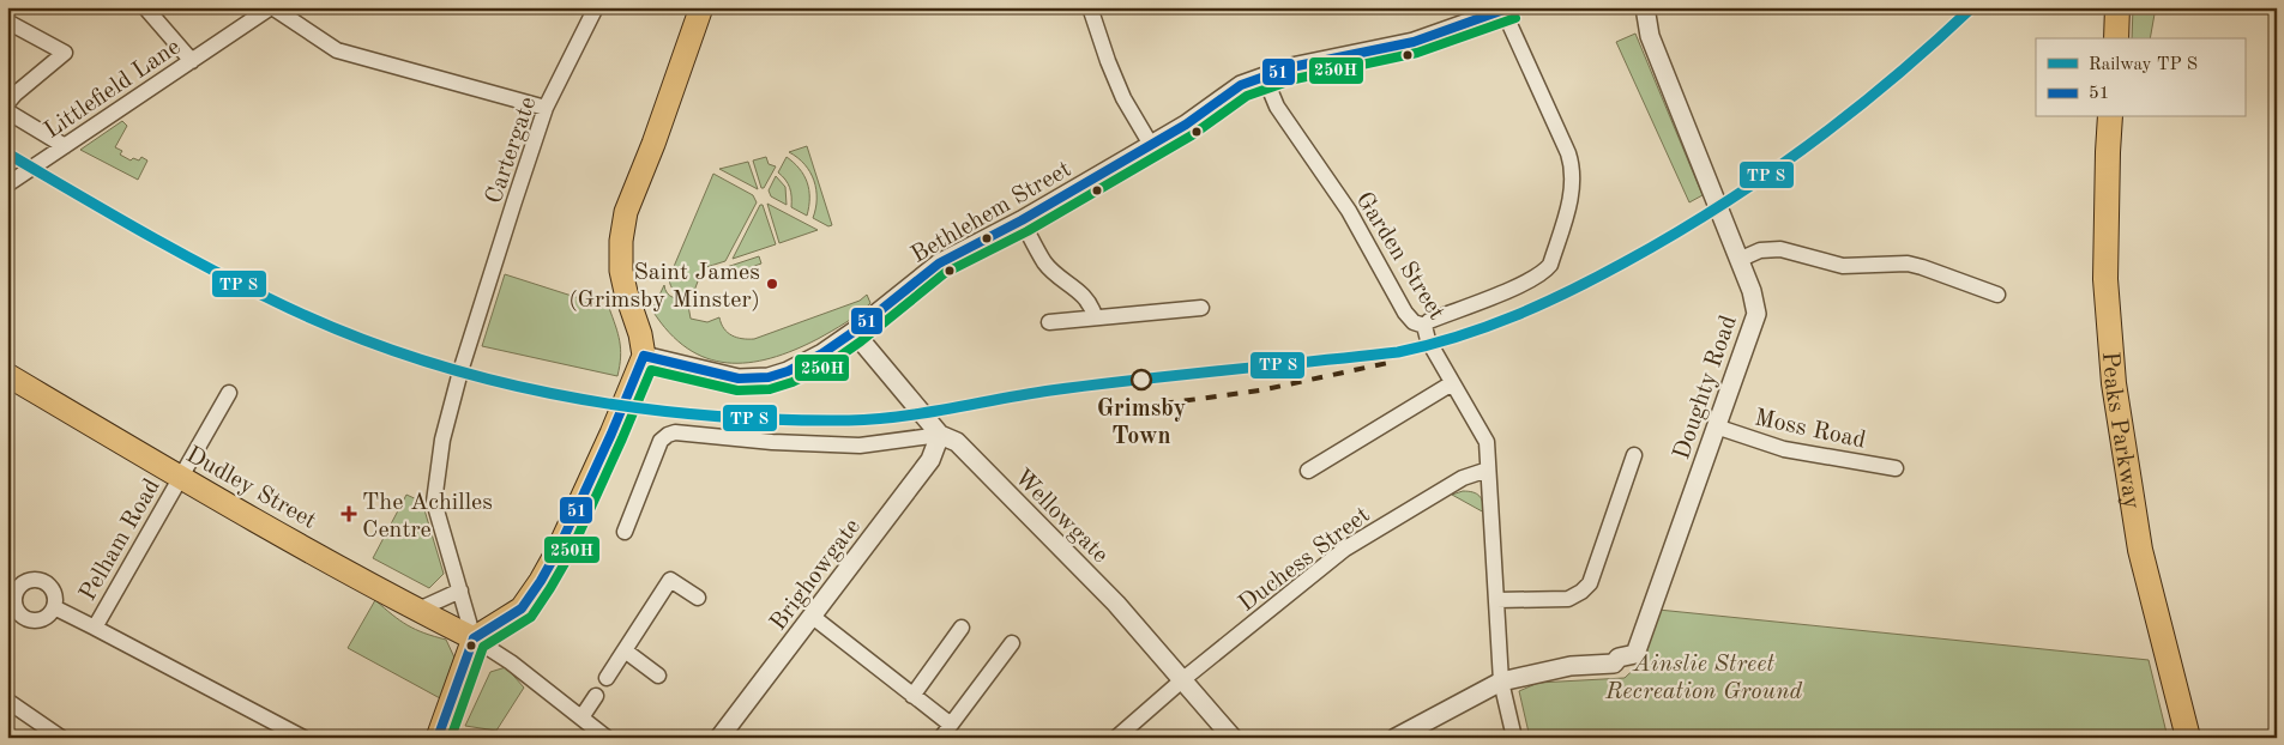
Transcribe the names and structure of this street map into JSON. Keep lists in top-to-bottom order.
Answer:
{
  "streets": {
    "highway": ["Peaks Parkway"],
    "main road": ["Dudley Street"],
    "street": [
      "Littlefield Lane",
      "Cartergate",
      "Bethlehem Street",
      "Garden Street",
      "Doughty Road",
      "Moss Road",
      "Wellowgate",
      "Pelham Road",
      "Duchess Street",
      "Brighowgate"
    ]
  },
  "crossings": [
    ["Cartergate", "Dudley Street"],
    ["Bethlehem Street", "Garden Street"],
    ["Bethlehem Street", "Wellowgate"],
    ["Garden Street", "Doughty Road"],
    ["Garden Street", "Duchess Street"],
    ["Doughty Road", "Moss Road"],
    ["Dudley Street", "Pelham Road"],
    ["Wellowgate", "Duchess Street"],
    ["Wellowgate", "Brighowgate"]
  ],
  "parks": ["Ainslie Street Recreation Ground"],
  "places": {
    "other": ["Saint James (Grimsby Minster)", "Grimsby Town"],
    "health": ["The Achilles Centre"]
  },
  "lines": ["transit line 51", "transit line 250H"],
  "legend": ["Railway TP S", "51"]
}
